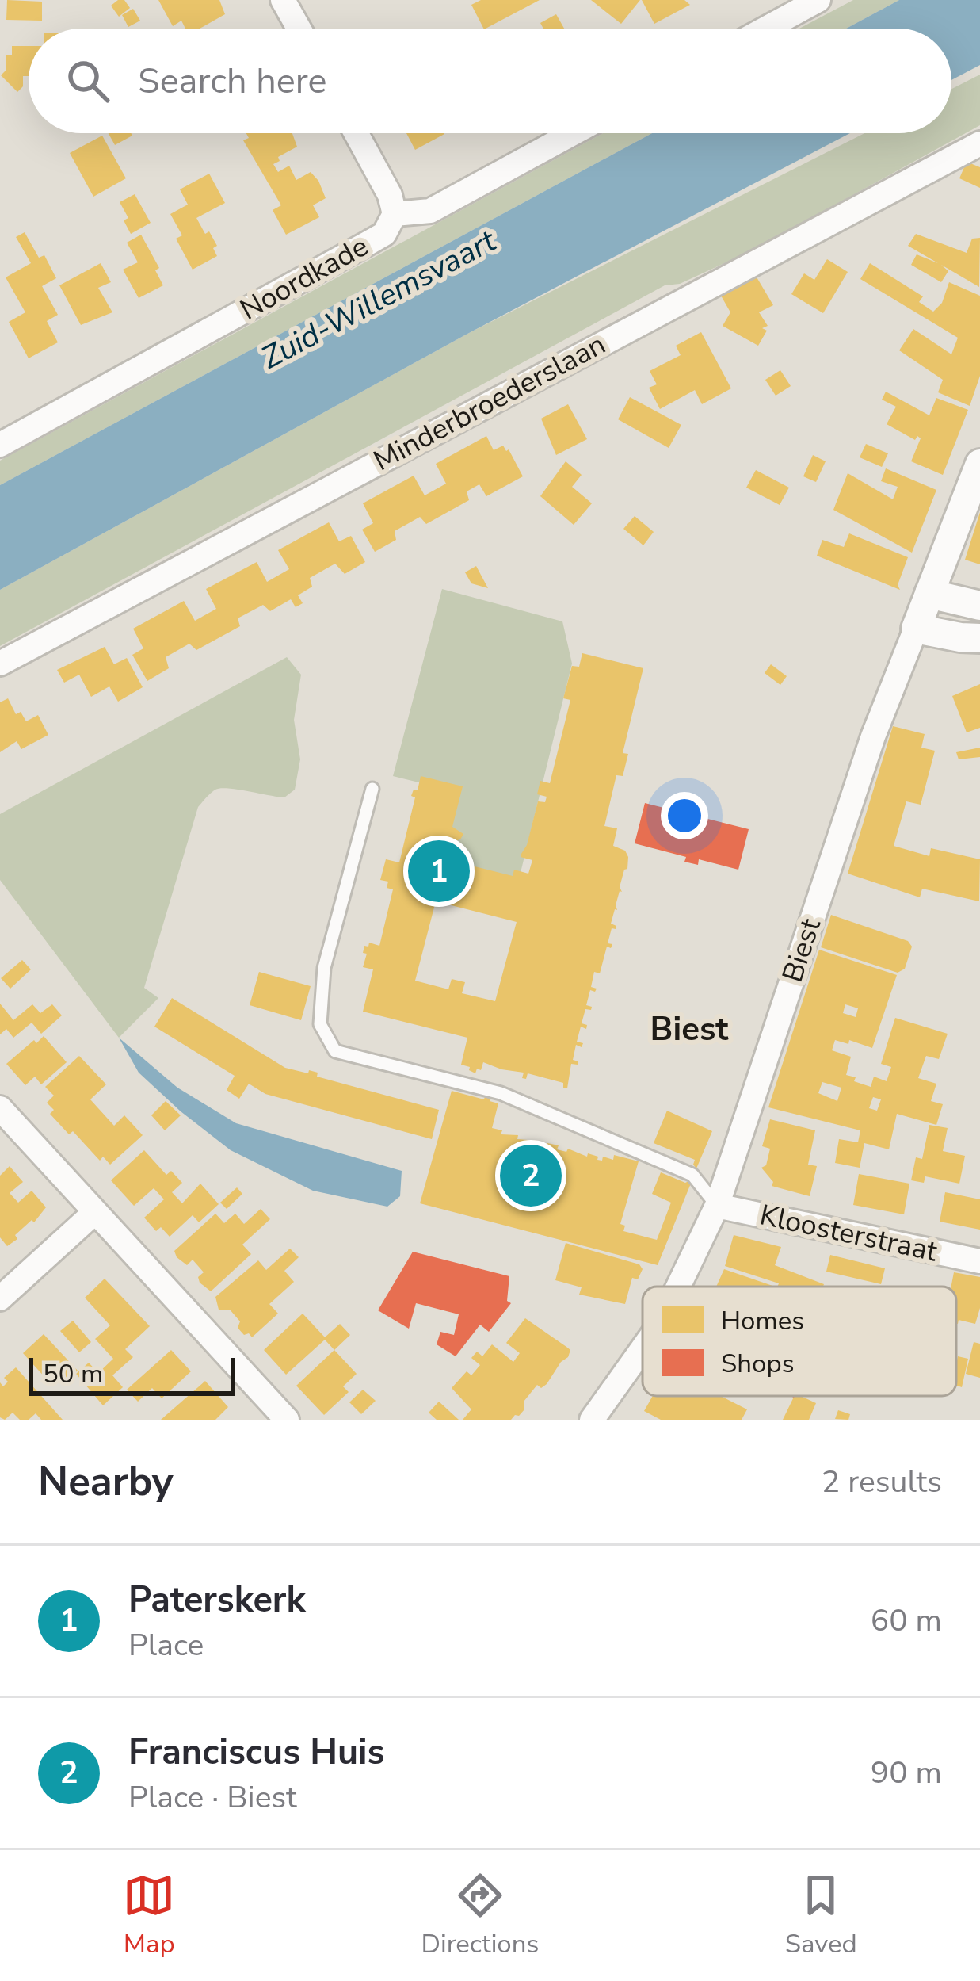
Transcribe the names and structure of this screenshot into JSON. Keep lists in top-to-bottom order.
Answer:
{
  "streets": {
    "street": [
      "Noordkade",
      "Minderbroederslaan",
      "Biest",
      "Kloosterstraat"
    ]
  },
  "crossings": [
    ["Biest", "Kloosterstraat"]
  ],
  "districts": ["Biest"],
  "water": ["Zuid-Willemsvaart"],
  "legend": ["Homes", "Shops"],
  "scale_bar": "50 m",
  "page": {
    "search": "Search here",
    "pins": ["1", "2"],
    "scale": "50 m",
    "heading": ["Nearby", "2 results"],
    "list": [
      {
        "mark": "1",
        "name": "Paterskerk",
        "note": "Place",
        "value": "60 m"
      },
      {
        "mark": "2",
        "name": "Franciscus Huis",
        "note": "Place · Biest",
        "value": "90 m"
      }
    ],
    "nav": ["Map", "Directions", "Saved"]
  }
}
